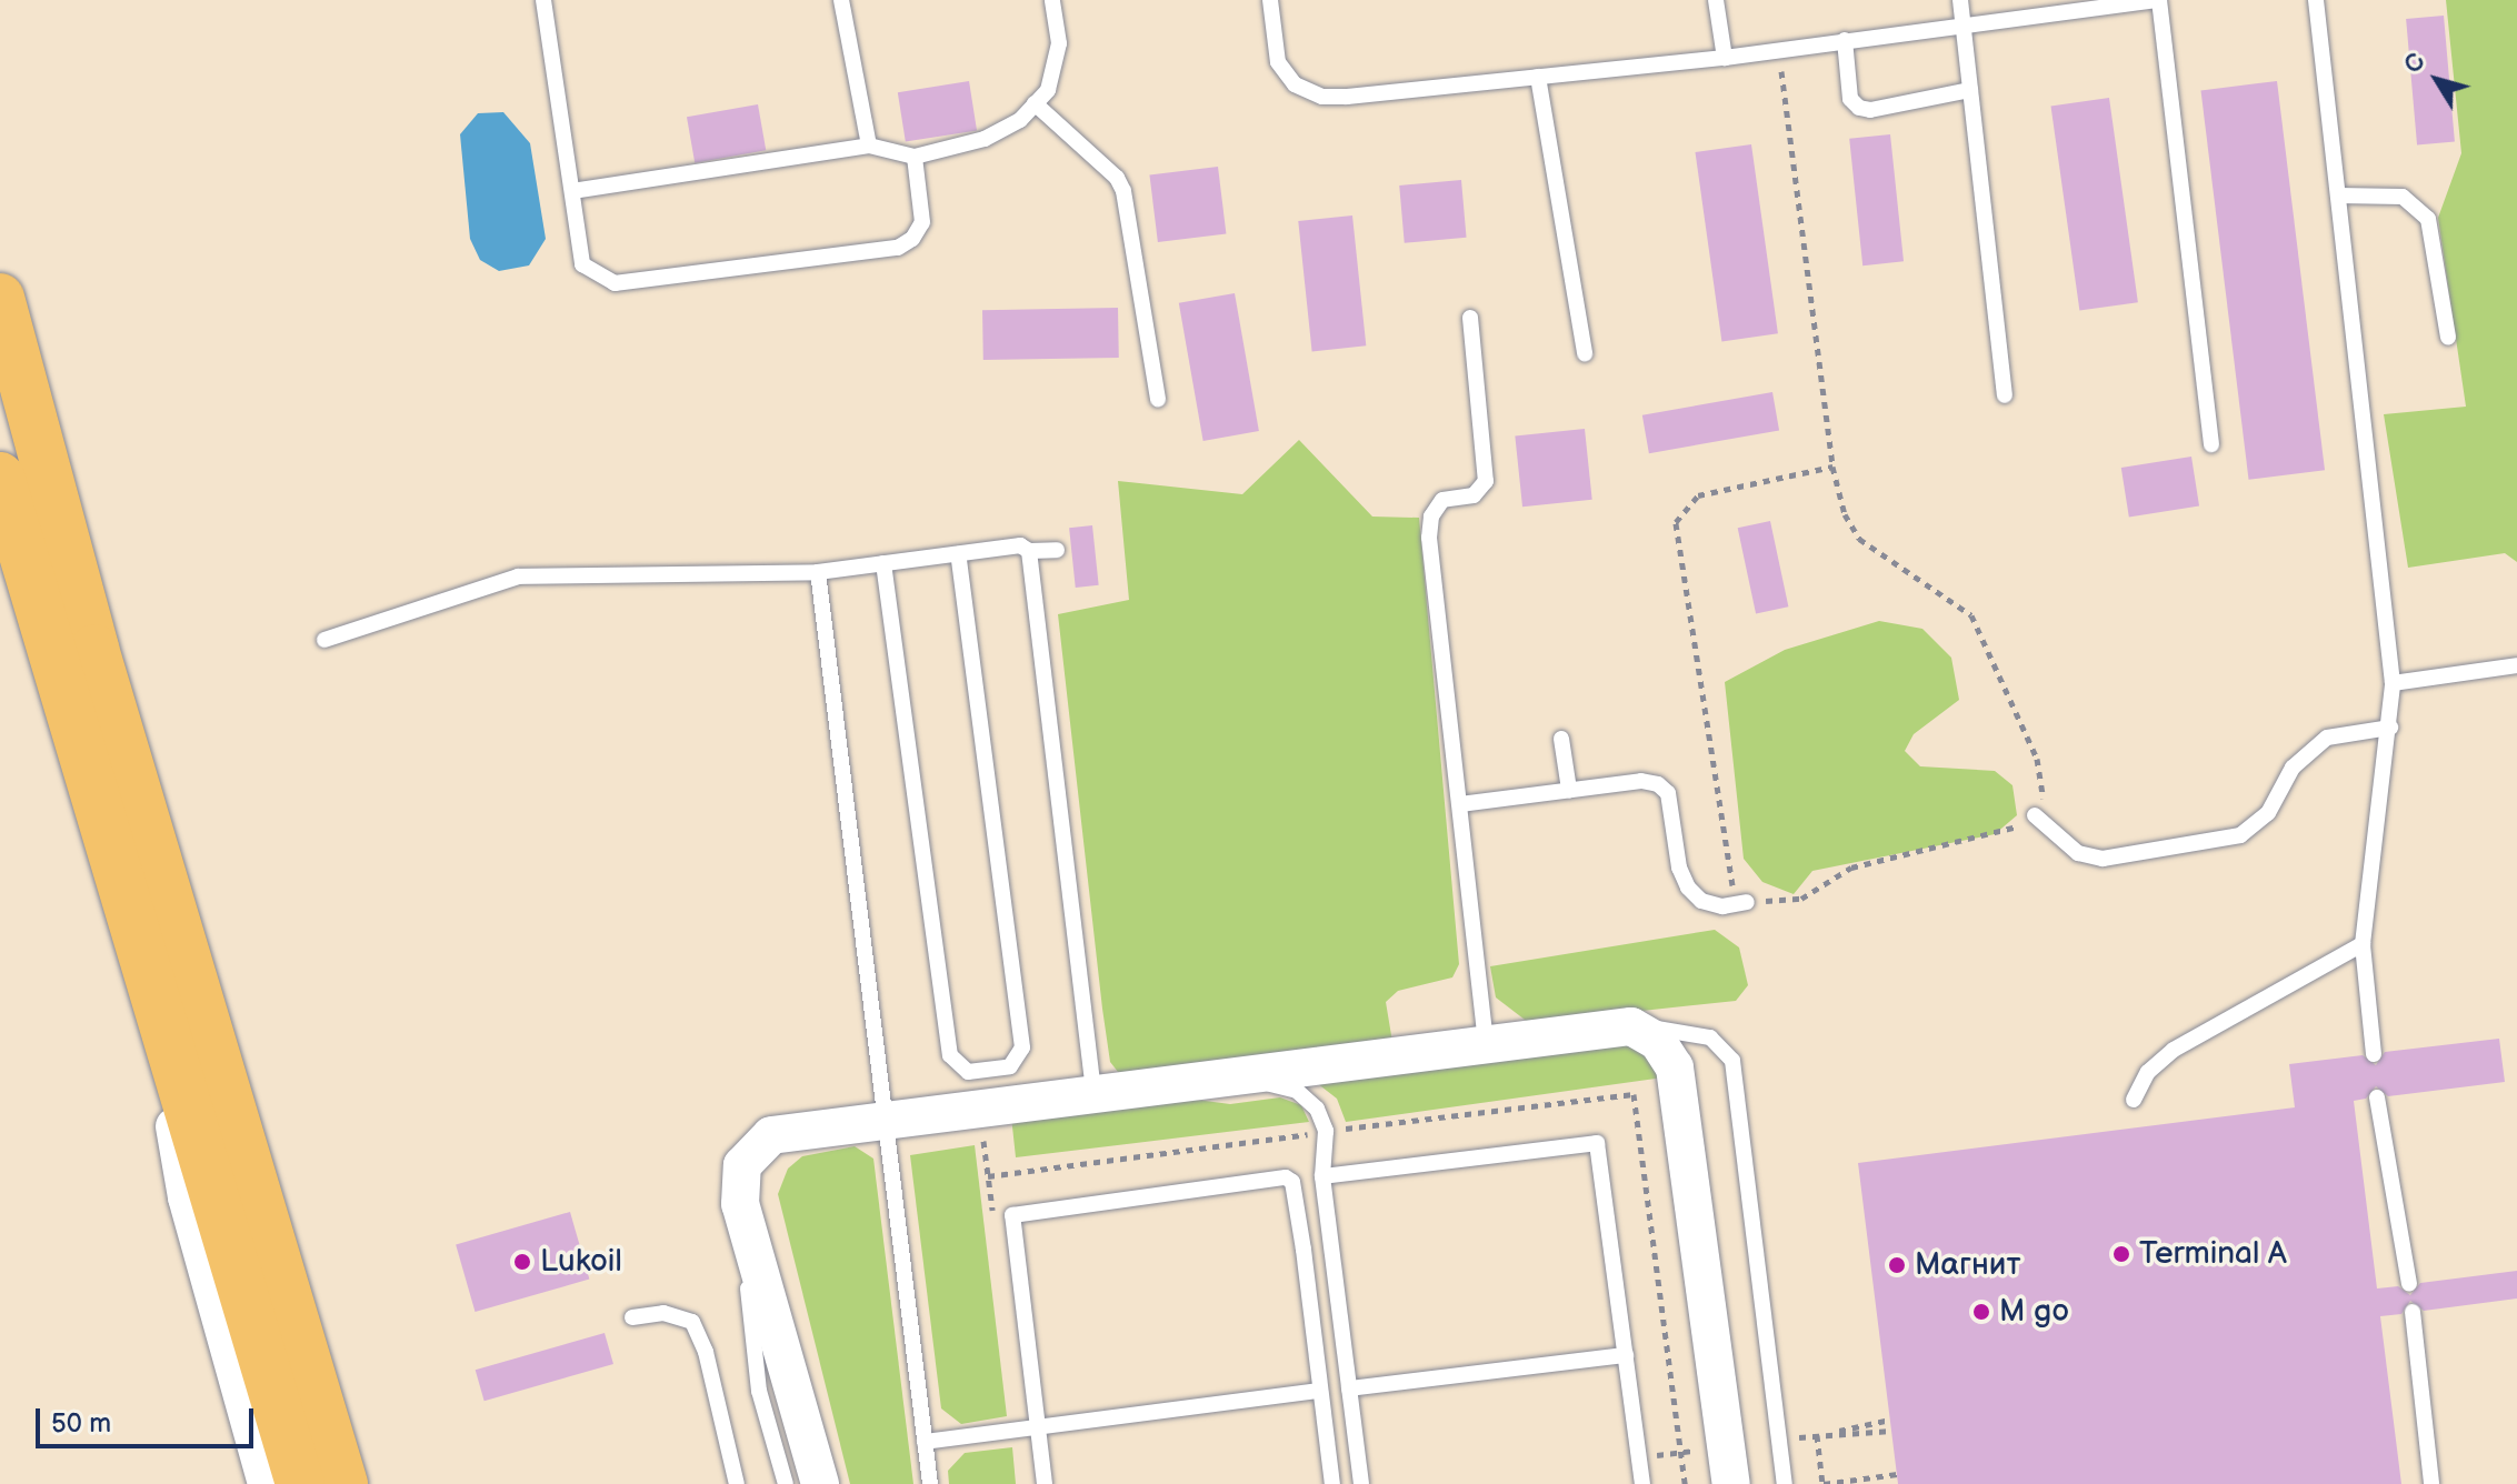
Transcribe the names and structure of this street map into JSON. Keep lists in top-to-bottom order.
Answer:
{
  "places": [
    "Terminal A",
    "Lukoil",
    "Магнит",
    "М go"
  ],
  "scale_bar": "50 m",
  "north": "top left"
}
